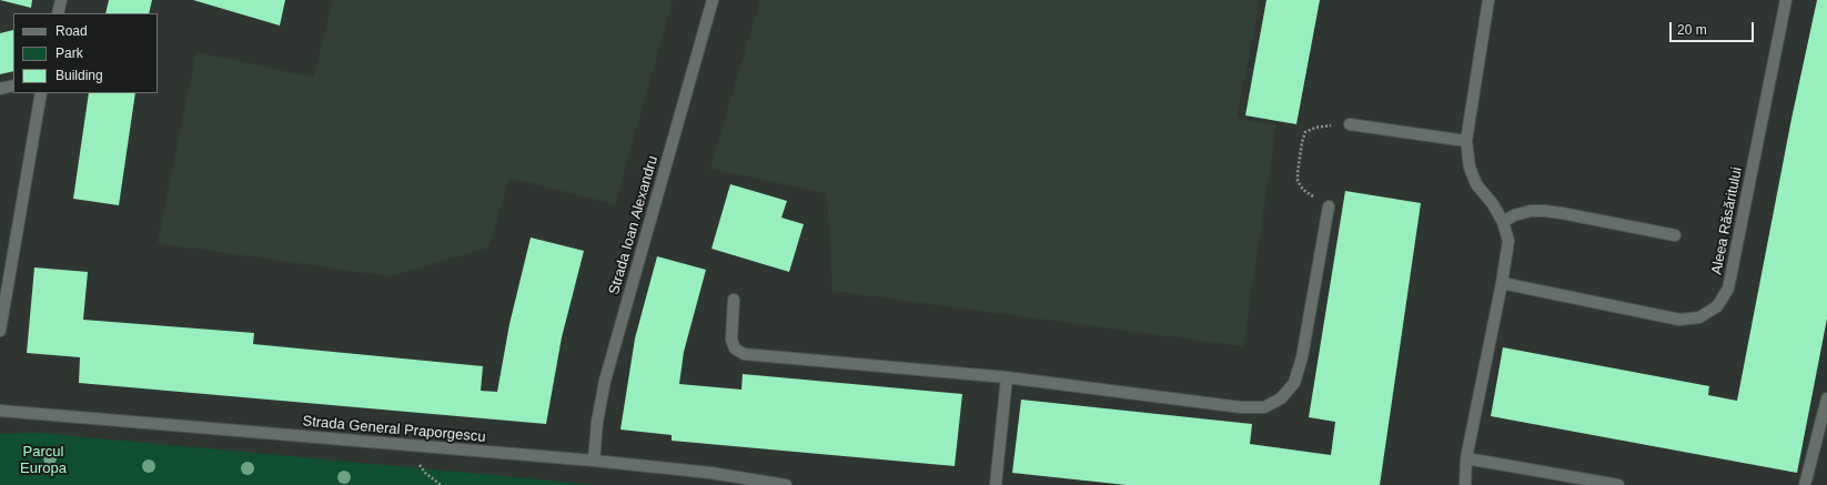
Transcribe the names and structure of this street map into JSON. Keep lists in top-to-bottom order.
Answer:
{
  "streets": {
    "street": ["Aleea Răsăritului", "Strada Ioan Alexandru", "Strada General Praporgescu"]
  },
  "crossings": [
    ["Strada Ioan Alexandru", "Strada General Praporgescu"]
  ],
  "parks": ["Parcul Europa"],
  "legend": ["Road", "Park", "Building"],
  "scale_bar": "20 m"
}
